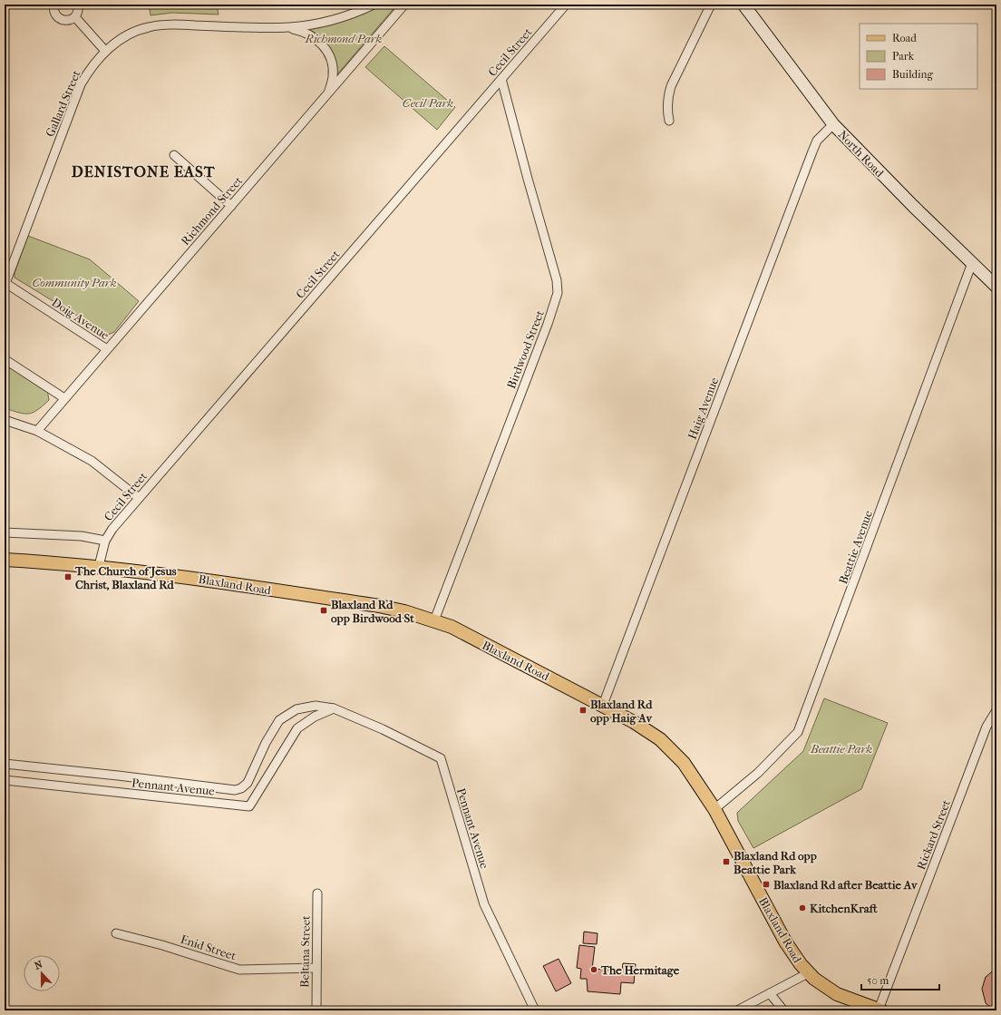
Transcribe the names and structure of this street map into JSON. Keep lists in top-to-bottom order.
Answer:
{
  "streets": {
    "main road": ["Blaxland Road"],
    "street": [
      "Cecil Street",
      "Gallard Street",
      "North Road",
      "Richmond Street",
      "Doig Avenue",
      "Birdwood Street",
      "Haig Avenue",
      "Beattie Avenue",
      "Pennant Avenue",
      "Rickard Street",
      "Enid Street",
      "Beltana Street"
    ]
  },
  "crossings": [
    ["Cecil Street", "Birdwood Street"],
    ["Cecil Street", "Blaxland Road"],
    ["Gallard Street", "Richmond Street"],
    ["Gallard Street", "Doig Avenue"],
    ["North Road", "Haig Avenue"],
    ["North Road", "Beattie Avenue"],
    ["Richmond Street", "Doig Avenue"],
    ["Birdwood Street", "Blaxland Road"],
    ["Haig Avenue", "Blaxland Road"],
    ["Beattie Avenue", "Blaxland Road"],
    ["Blaxland Road", "Rickard Street"],
    ["Enid Street", "Beltana Street"]
  ],
  "districts": ["DENISTONE EAST"],
  "parks": [
    "Richmond Park",
    "Cecil Park",
    "Community Park",
    "Beattie Park"
  ],
  "places": {
    "transit": [
      "The Church of Jesus Christ, Blaxland Rd",
      "Blaxland Rd opp Birdwood St",
      "Blaxland Rd opp Haig Av",
      "Blaxland Rd opp Beattie Park",
      "Blaxland Rd after Beattie Av"
    ],
    "other": ["KitchenKraft", "The Hermitage"]
  },
  "legend": ["Road", "Park", "Building"],
  "scale_bar": "50 m",
  "north": "top"
}
